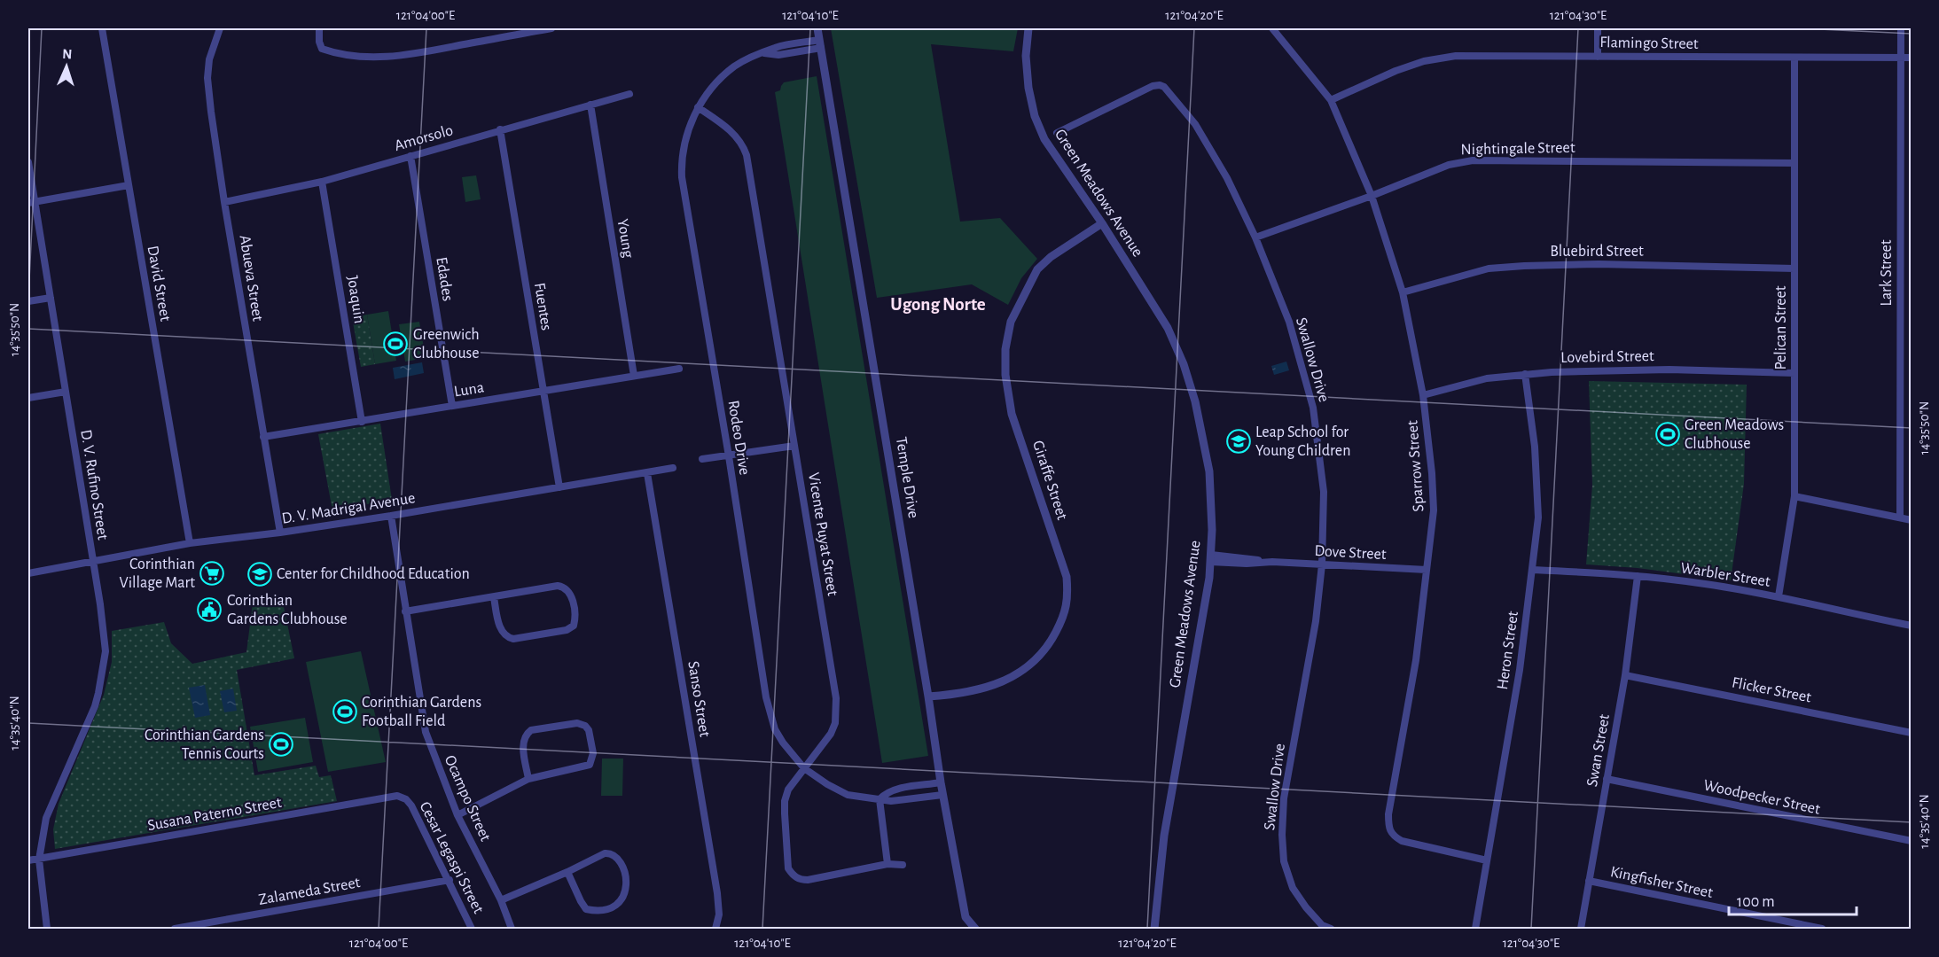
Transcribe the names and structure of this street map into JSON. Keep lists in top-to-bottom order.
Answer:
{
  "streets": {
    "street": [
      "Flamingo Street",
      "Amorsolo",
      "Nightingale Street",
      "Green Meadows Avenue",
      "Young",
      "Bluebird Street",
      "Lark Street",
      "Abueva Street",
      "Edades",
      "David Street",
      "Joaquin",
      "Fuentes",
      "Pelican Street",
      "Lovebird Street",
      "Swallow Drive",
      "Luna",
      "Rodeo Drive",
      "Sparrow Street",
      "Temple Drive",
      "Giraffe Street",
      "D. V. Rufino Street",
      "D. V. Madrigal Avenue",
      "Vicente Puyat Street",
      "Dove Street",
      "Warbler Street",
      "Heron Street",
      "Flicker Street",
      "Sanso Street",
      "Swan Street",
      "Woodpecker Street",
      "Ocampo Street",
      "Susana Paterno Street",
      "Cesar Legaspi Street",
      "Kingfisher Street",
      "Zalameda Street"
    ]
  },
  "crossings": [
    ["Flamingo Street", "Lark Street"],
    ["Flamingo Street", "Pelican Street"],
    ["Flamingo Street", "Sparrow Street"],
    ["Amorsolo", "Young"],
    ["Amorsolo", "Abueva Street"],
    ["Amorsolo", "Edades"],
    ["Amorsolo", "Joaquin"],
    ["Amorsolo", "Fuentes"],
    ["Nightingale Street", "Pelican Street"],
    ["Nightingale Street", "Swallow Drive"],
    ["Nightingale Street", "Sparrow Street"],
    ["Green Meadows Avenue", "Giraffe Street"],
    ["Green Meadows Avenue", "Dove Street"],
    ["Young", "Luna"],
    ["Bluebird Street", "Pelican Street"],
    ["Bluebird Street", "Sparrow Street"],
    ["Abueva Street", "Luna"],
    ["Abueva Street", "D. V. Madrigal Avenue"],
    ["Edades", "Luna"],
    ["David Street", "D. V. Madrigal Avenue"],
    ["Joaquin", "Luna"],
    ["Fuentes", "Luna"],
    ["Fuentes", "D. V. Madrigal Avenue"],
    ["Pelican Street", "Lovebird Street"],
    ["Pelican Street", "Warbler Street"],
    ["Lovebird Street", "Sparrow Street"],
    ["Lovebird Street", "Heron Street"],
    ["Swallow Drive", "Dove Street"],
    ["Rodeo Drive", "Temple Drive"],
    ["Rodeo Drive", "Vicente Puyat Street"],
    ["Sparrow Street", "Dove Street"],
    ["Sparrow Street", "Heron Street"],
    ["Temple Drive", "Giraffe Street"],
    ["D. V. Rufino Street", "D. V. Madrigal Avenue"],
    ["D. V. Rufino Street", "Susana Paterno Street"],
    ["D. V. Madrigal Avenue", "Sanso Street"],
    ["D. V. Madrigal Avenue", "Ocampo Street"],
    ["Warbler Street", "Heron Street"],
    ["Warbler Street", "Swan Street"],
    ["Flicker Street", "Swan Street"],
    ["Swan Street", "Woodpecker Street"],
    ["Swan Street", "Kingfisher Street"],
    ["Susana Paterno Street", "Cesar Legaspi Street"],
    ["Cesar Legaspi Street", "Zalameda Street"]
  ],
  "districts": ["Ugong Norte"],
  "places": {
    "sports": [
      "Greenwich Clubhouse",
      "Green Meadows Clubhouse",
      "Corinthian Gardens Football Field",
      "Corinthian Gardens Tennis Courts"
    ],
    "school or university": ["Leap School for Young Children", "Center for Childhood Education"],
    "supermarket": ["Corinthian Village Mart"],
    "public building": ["Corinthian Gardens Clubhouse"]
  },
  "scale_bar": "100 m",
  "north": "top",
  "coordinates": [
    "121°04'00\"E",
    "121°04'10\"E",
    "121°04'20\"E",
    "121°04'30\"E",
    "14°35'50\"N",
    "14°35'40\"N"
  ]
}
